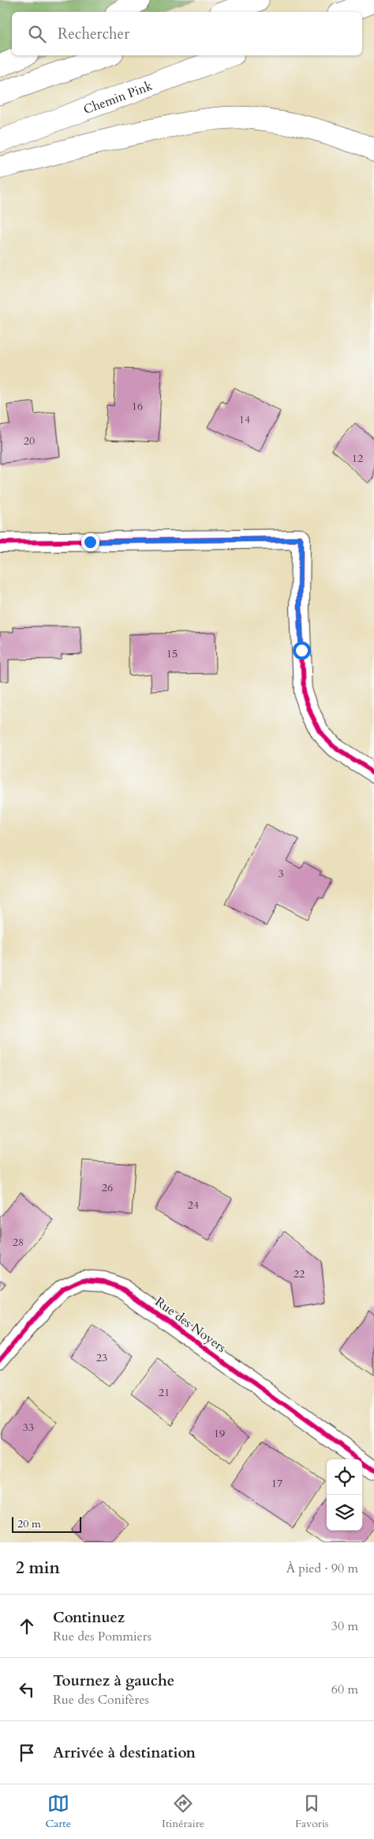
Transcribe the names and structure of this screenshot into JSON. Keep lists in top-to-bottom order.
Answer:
{
  "streets": {
    "main road": ["Chemin Pink"],
    "street": ["Rue des Noyers"]
  },
  "house_numbers": [
    "16",
    "14",
    "20",
    "12",
    "15",
    "3",
    "26",
    "24",
    "28",
    "22",
    "23",
    "21",
    "33",
    "19",
    "17"
  ],
  "scale_bar": "20 m",
  "page": {
    "search": "Rechercher",
    "scale": "20 m",
    "heading": ["2 min", "À pied · 90 m"],
    "list": [
      ["Continuez", "Rue des Pommiers", "30 m"],
      ["Tournez à gauche", "Rue des Conifères", "60 m"],
      "Arrivée à destination"
    ],
    "nav": ["Carte", "Itinéraire", "Favoris"]
  }
}
